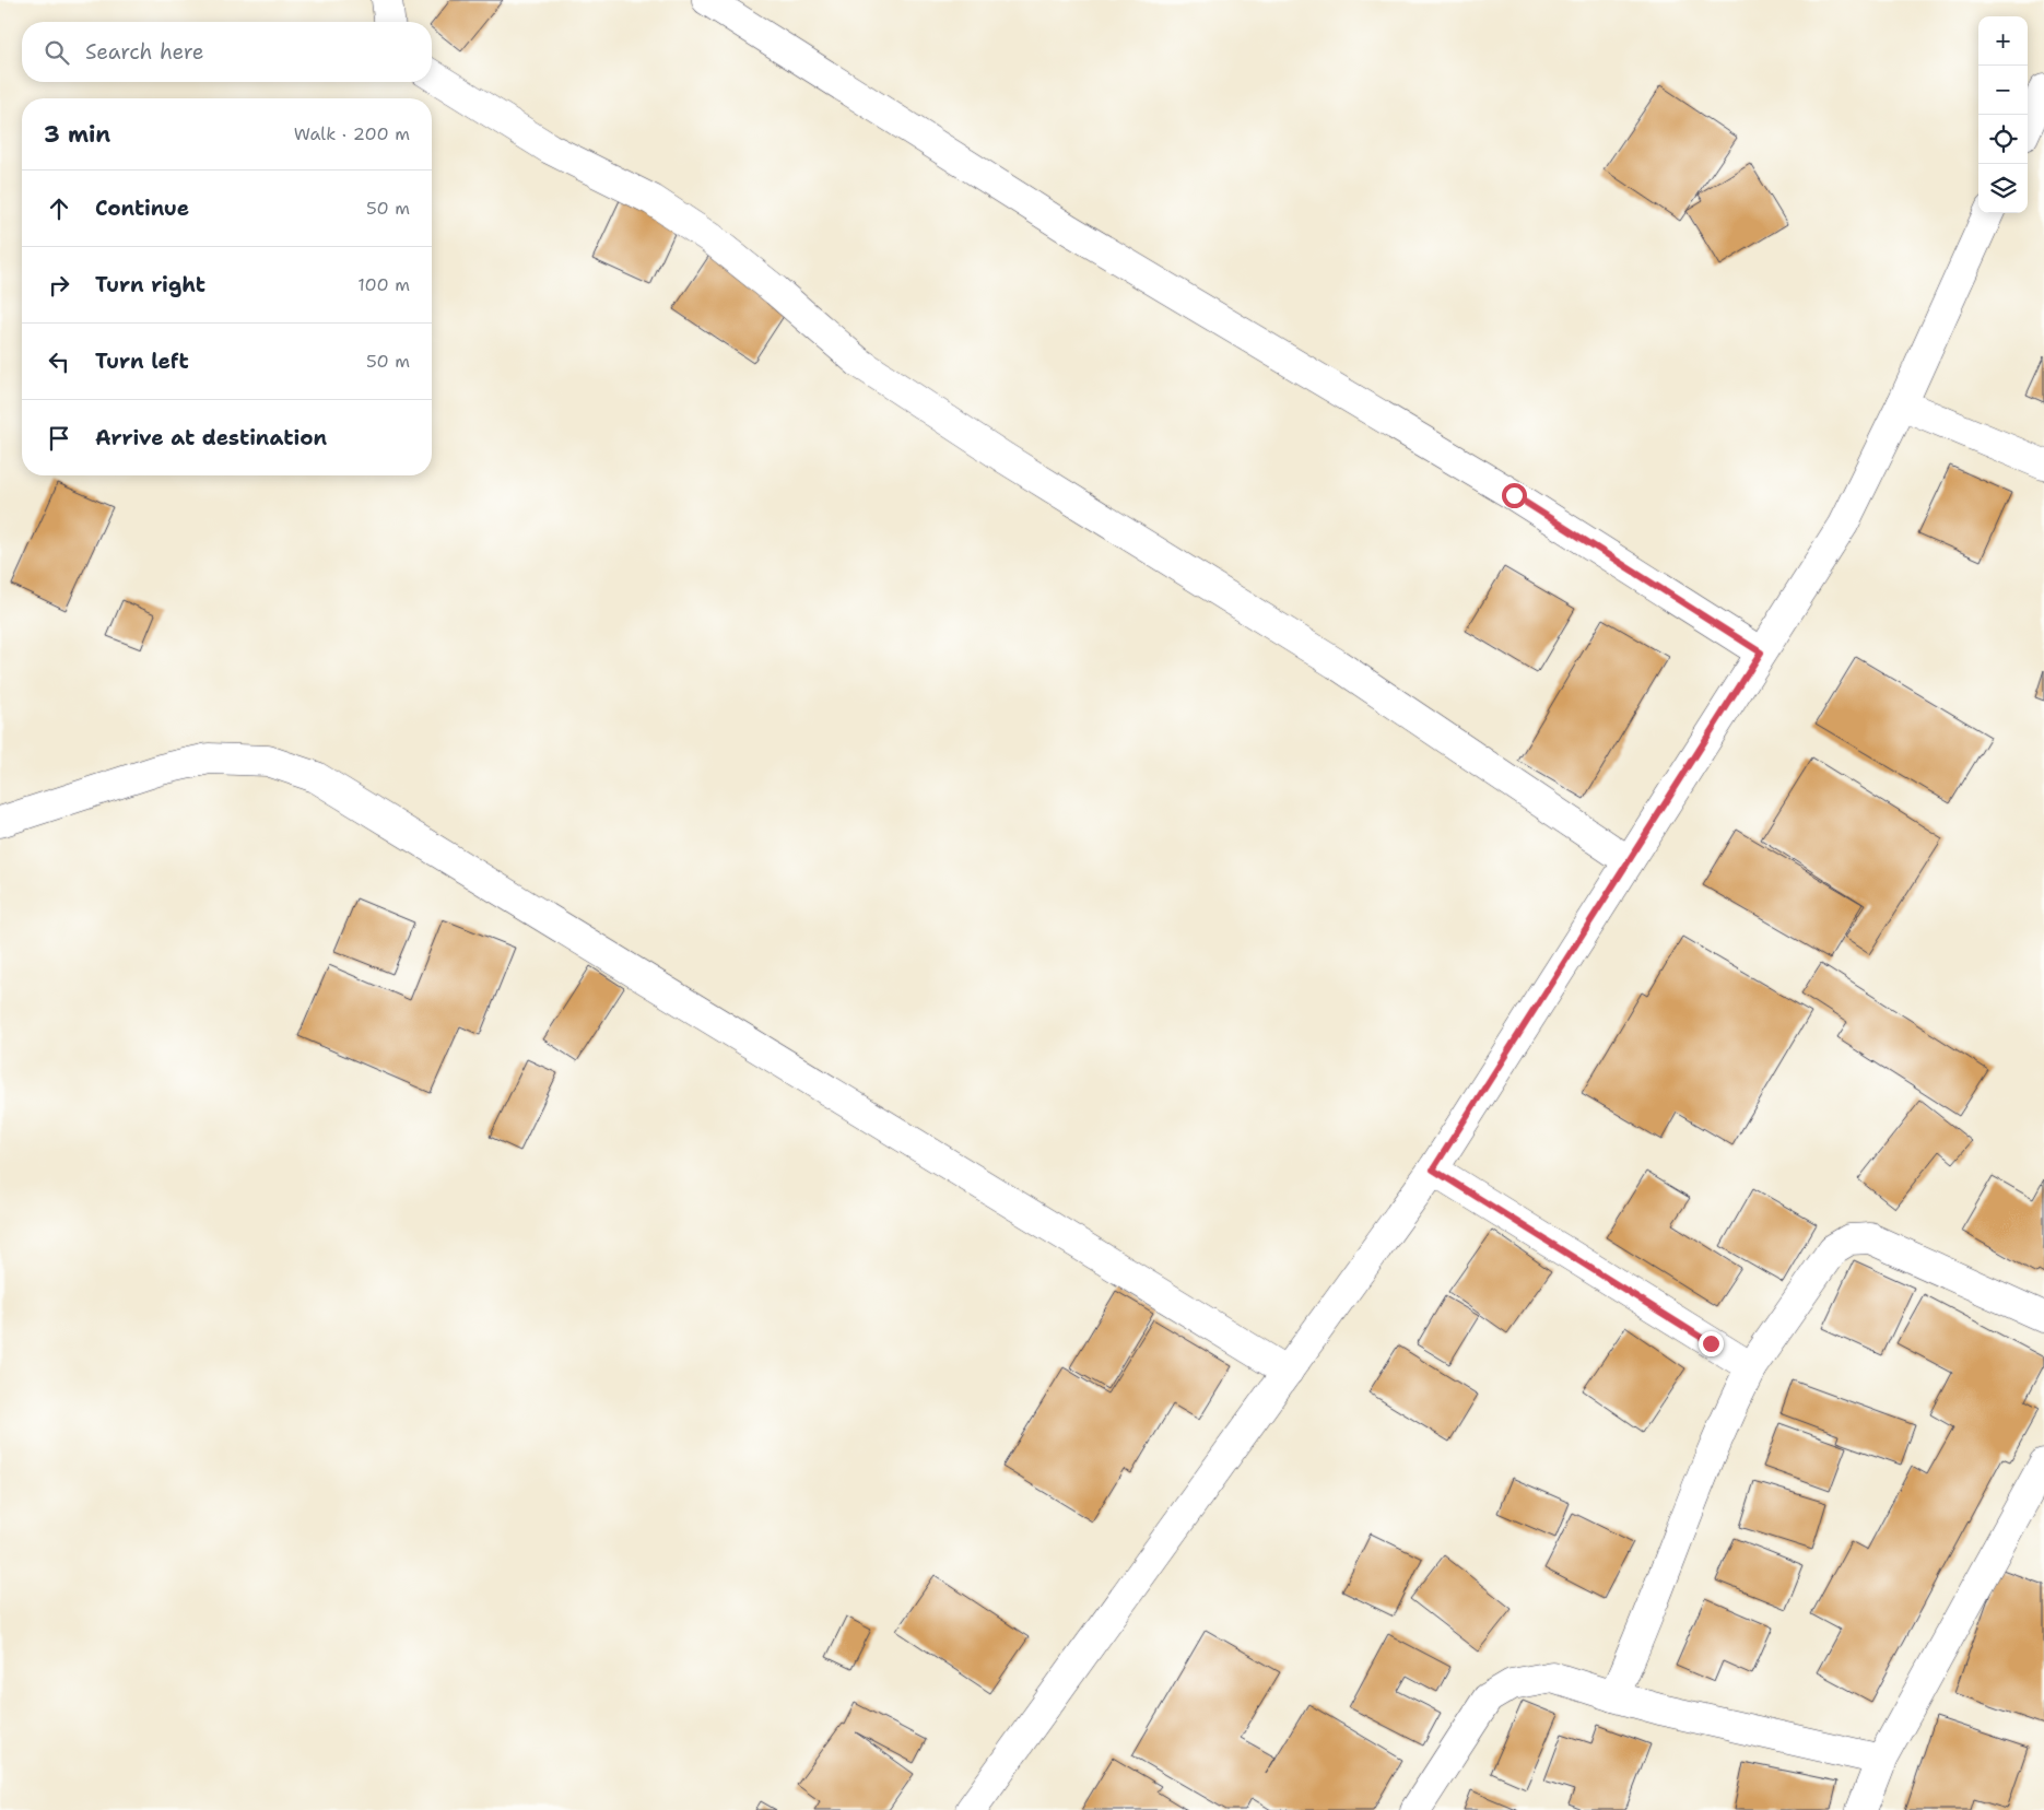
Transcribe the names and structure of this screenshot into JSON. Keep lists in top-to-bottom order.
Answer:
{
  "page": {
    "map_buttons": ["+", "−"],
    "search": "Search here",
    "heading": ["3 min", "Walk · 200 m"],
    "list": [
      ["Continue", "50 m"],
      ["Turn right", "100 m"],
      ["Turn left", "50 m"],
      "Arrive at destination"
    ]
  }
}
